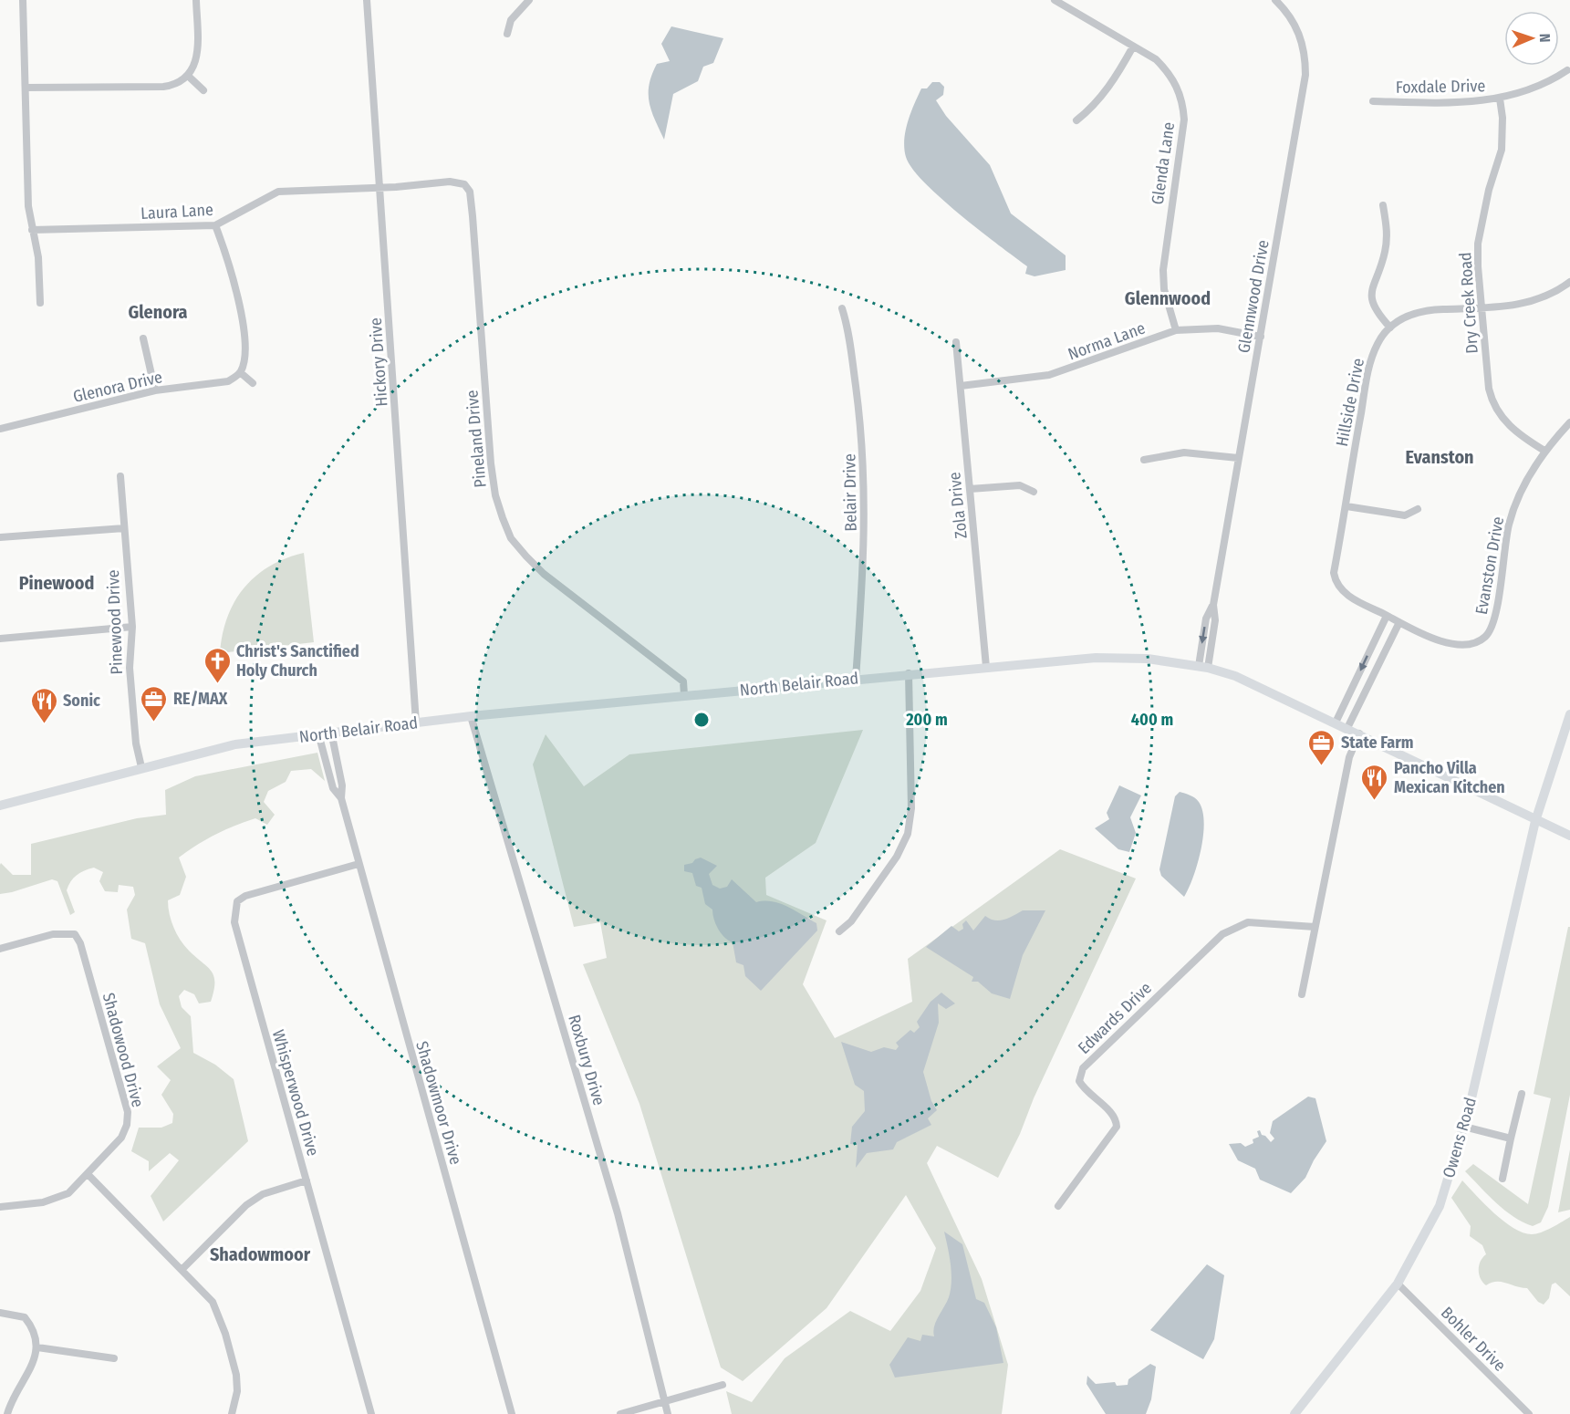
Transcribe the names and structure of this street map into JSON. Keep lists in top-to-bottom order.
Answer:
{
  "streets": {
    "main road": ["North Belair Road", "Owens Road"],
    "street": [
      "Foxdale Drive",
      "Glenda Lane",
      "Laura Lane",
      "Glennwood Drive",
      "Dry Creek Road",
      "Norma Lane",
      "Hickory Drive",
      "Glenora Drive",
      "Hillside Drive",
      "Pineland Drive",
      "Belair Drive",
      "Zola Drive",
      "Evanston Drive",
      "Pinewood Drive",
      "Edwards Drive",
      "Shadowood Drive",
      "Roxbury Drive",
      "Whisperwood Drive",
      "Shadowmoor Drive",
      "Bohler Drive"
    ]
  },
  "crossings": [
    ["Foxdale Drive", "Dry Creek Road"],
    ["Glenda Lane", "Norma Lane"],
    ["Laura Lane", "Hickory Drive"],
    ["Laura Lane", "Pineland Drive"],
    ["Glennwood Drive", "Norma Lane"],
    ["Glennwood Drive", "North Belair Road"],
    ["Dry Creek Road", "Hillside Drive"],
    ["Dry Creek Road", "Evanston Drive"],
    ["Norma Lane", "Zola Drive"],
    ["Hickory Drive", "Pineland Drive"],
    ["Hickory Drive", "North Belair Road"],
    ["Hillside Drive", "Evanston Drive"],
    ["Pineland Drive", "North Belair Road"],
    ["Belair Drive", "North Belair Road"],
    ["Zola Drive", "North Belair Road"],
    ["Pinewood Drive", "North Belair Road"],
    ["North Belair Road", "Roxbury Drive"],
    ["North Belair Road", "Shadowmoor Drive"],
    ["North Belair Road", "Owens Road"],
    ["Whisperwood Drive", "Shadowmoor Drive"],
    ["Owens Road", "Bohler Drive"]
  ],
  "districts": [
    "Glennwood",
    "Glenora",
    "Evanston",
    "Pinewood",
    "Shadowmoor"
  ],
  "places": {
    "church": ["Christ's Sanctified Holy Church"],
    "office": ["RE/MAX", "State Farm"],
    "restaurant": ["Sonic", "Pancho Villa Mexican Kitchen"]
  },
  "north": "right",
  "rings": ["200 m", "400 m"]
}
